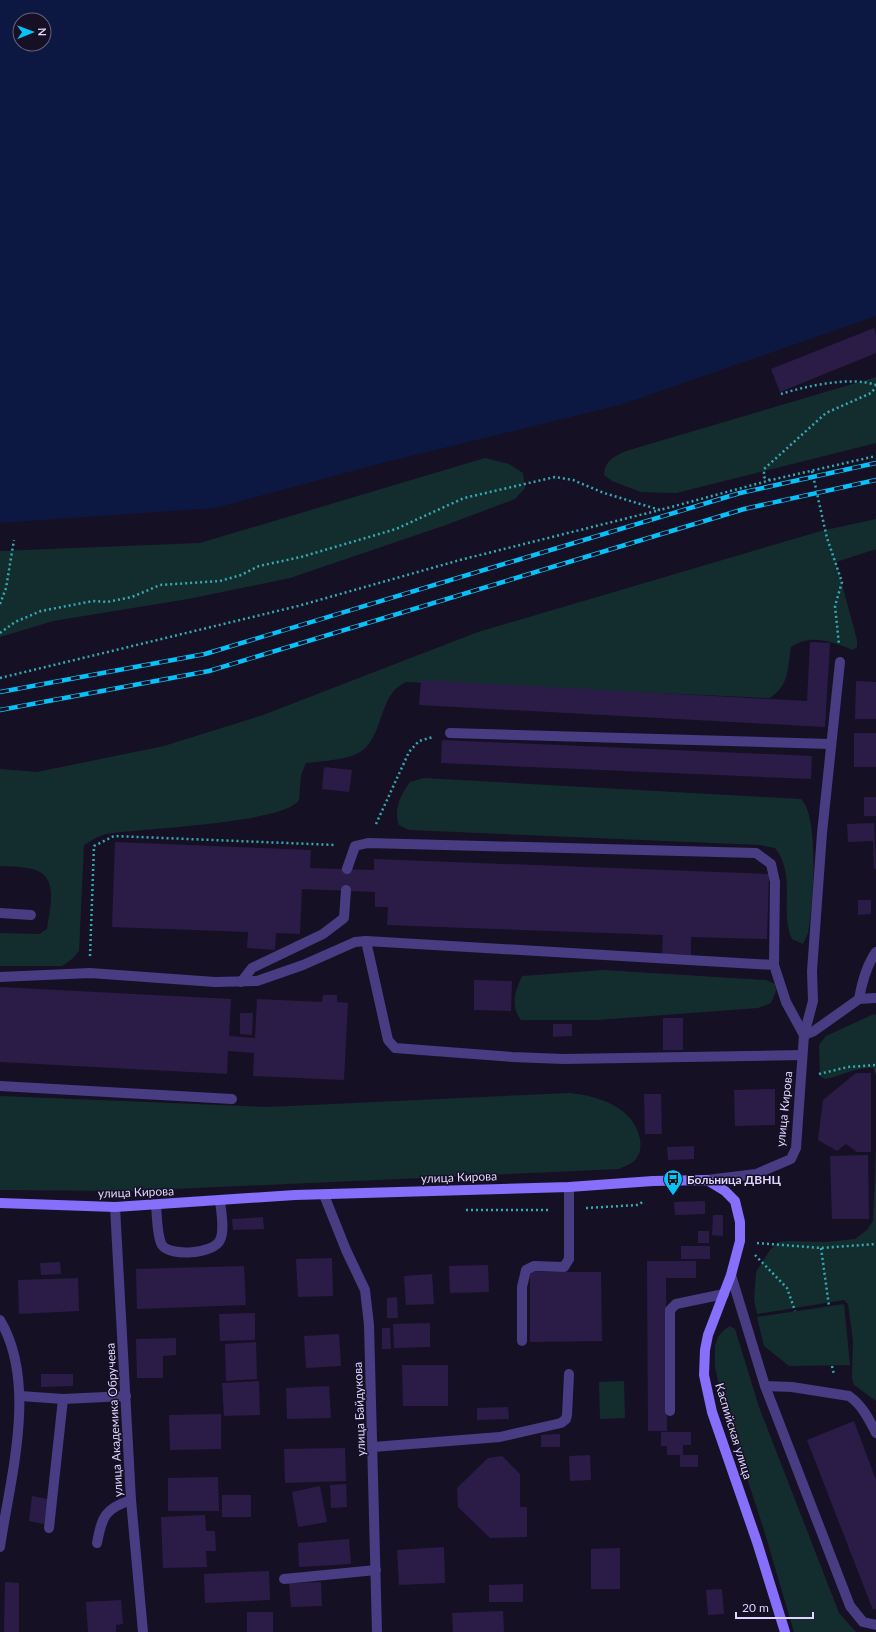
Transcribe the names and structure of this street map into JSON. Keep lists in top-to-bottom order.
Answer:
{
  "streets": {
    "street": ["улица Кирова", "Каспийская улица"],
    "lane": ["улица Байдукова", "улица Академика Обручева"]
  },
  "crossings": [
    ["улица Кирова", "улица Байдукова"],
    ["улица Кирова", "улица Академика Обручева"],
    ["улица Кирова", "Каспийская улица"]
  ],
  "places": {
    "bus stop": ["Больница ДВНЦ"]
  },
  "scale_bar": "20 m",
  "north": "right"
}
